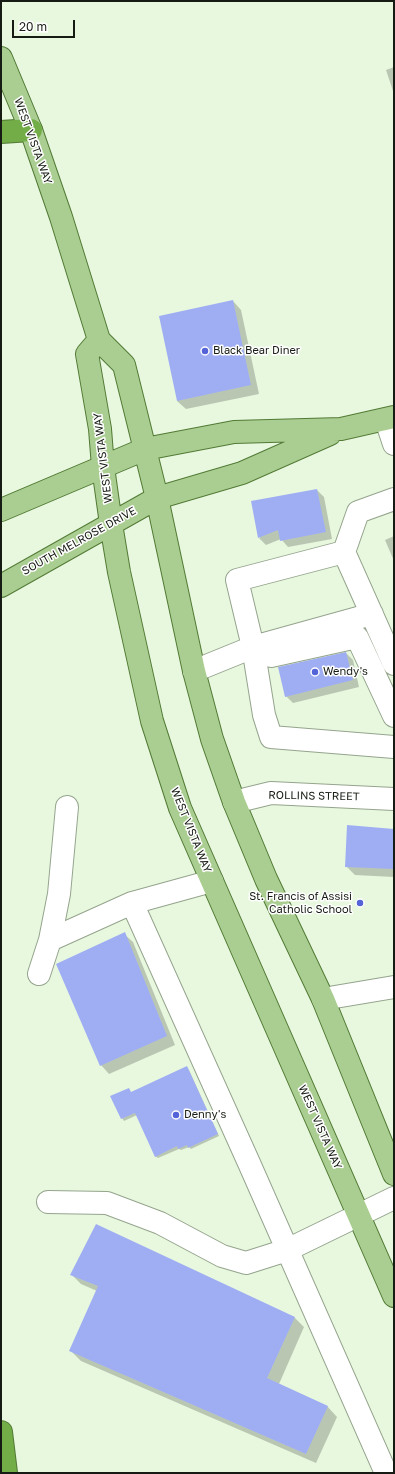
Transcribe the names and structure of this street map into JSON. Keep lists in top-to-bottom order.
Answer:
{
  "streets": {
    "main road": ["WEST VISTA WAY", "SOUTH MELROSE DRIVE"],
    "street": ["ROLLINS STREET"]
  },
  "crossings": [
    ["WEST VISTA WAY", "SOUTH MELROSE DRIVE"],
    ["WEST VISTA WAY", "ROLLINS STREET"]
  ],
  "places": [
    "Black Bear Diner",
    "Wendy's",
    "St. Francis of Assisi Catholic School",
    "Denny's"
  ],
  "scale_bar": "20 m"
}
